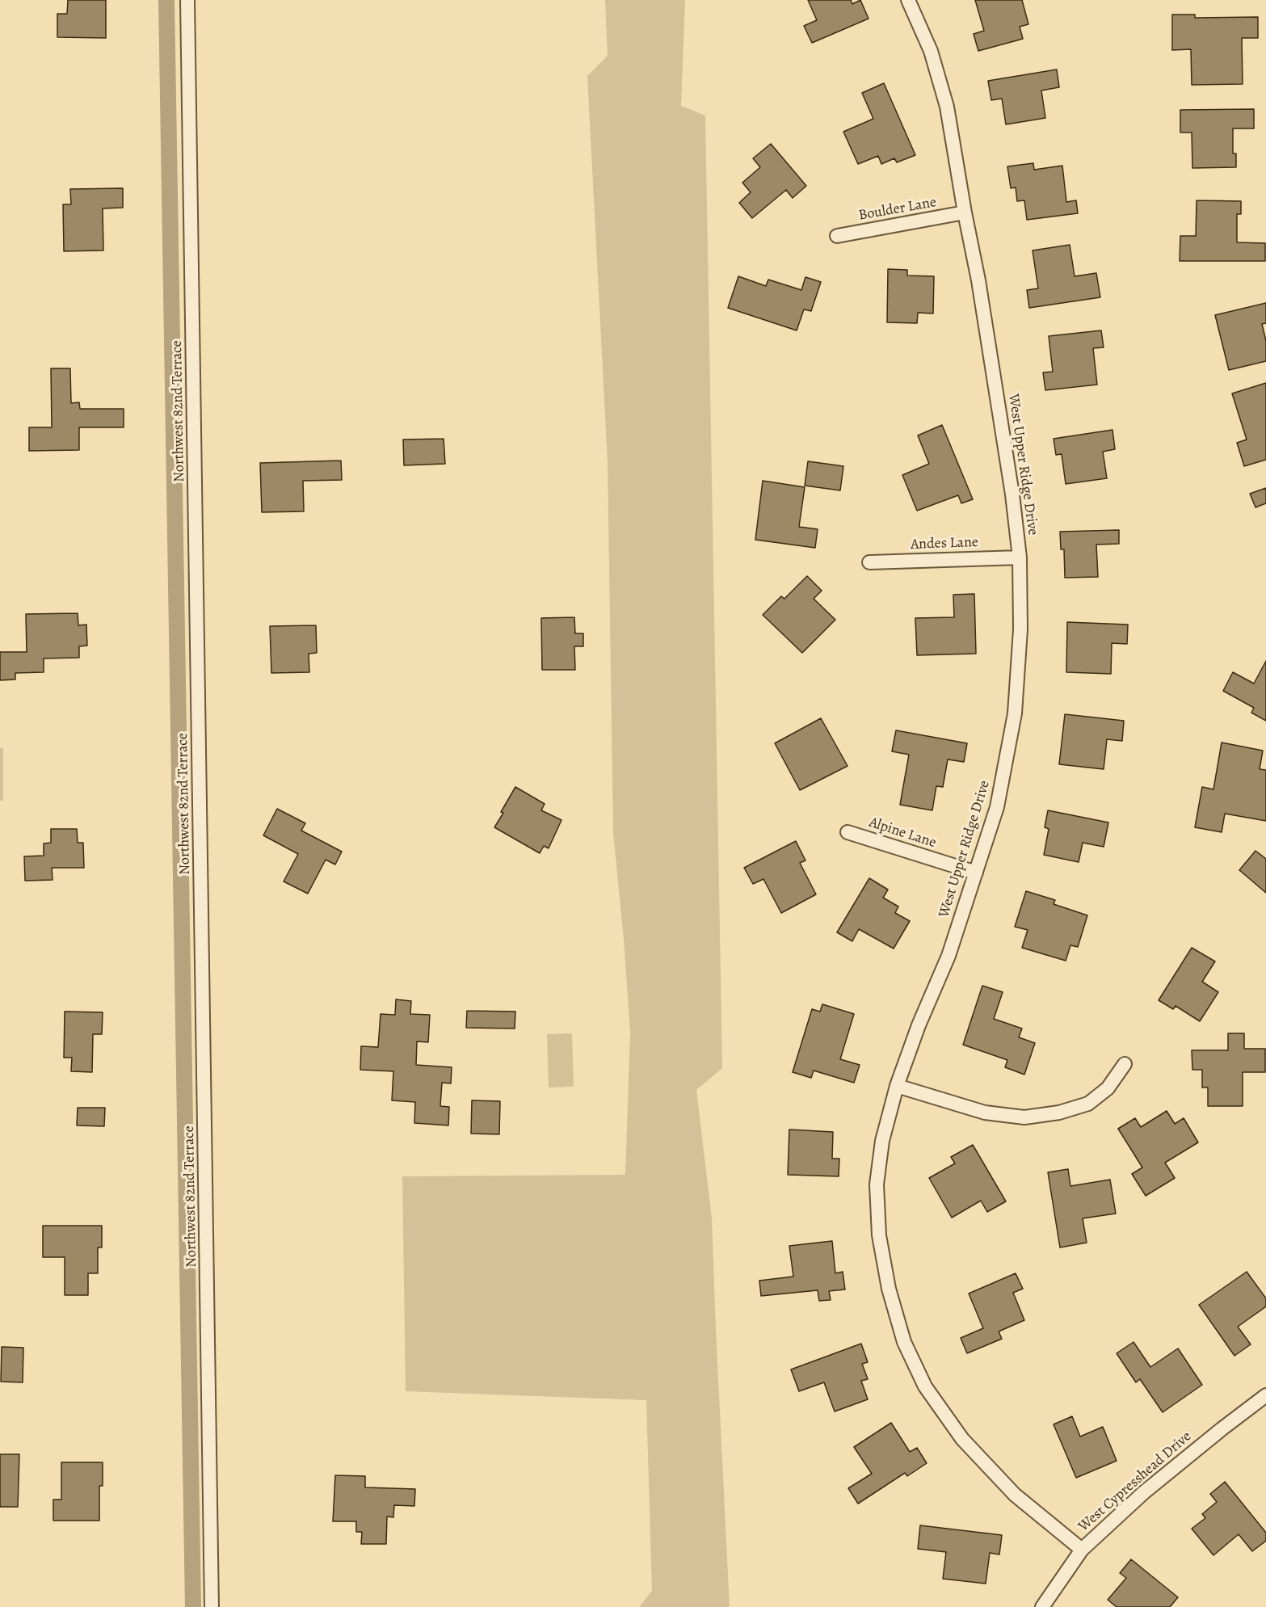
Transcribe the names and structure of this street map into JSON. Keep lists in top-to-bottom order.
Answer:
{
  "streets": {
    "street": [
      "Boulder Lane",
      "Northwest 82nd Terrace",
      "West Upper Ridge Drive",
      "Andes Lane",
      "Alpine Lane",
      "West Cypresshead Drive"
    ]
  },
  "crossings": [
    ["Boulder Lane", "West Upper Ridge Drive"],
    ["West Upper Ridge Drive", "Andes Lane"],
    ["West Upper Ridge Drive", "Alpine Lane"],
    ["West Upper Ridge Drive", "West Cypresshead Drive"]
  ]
}
